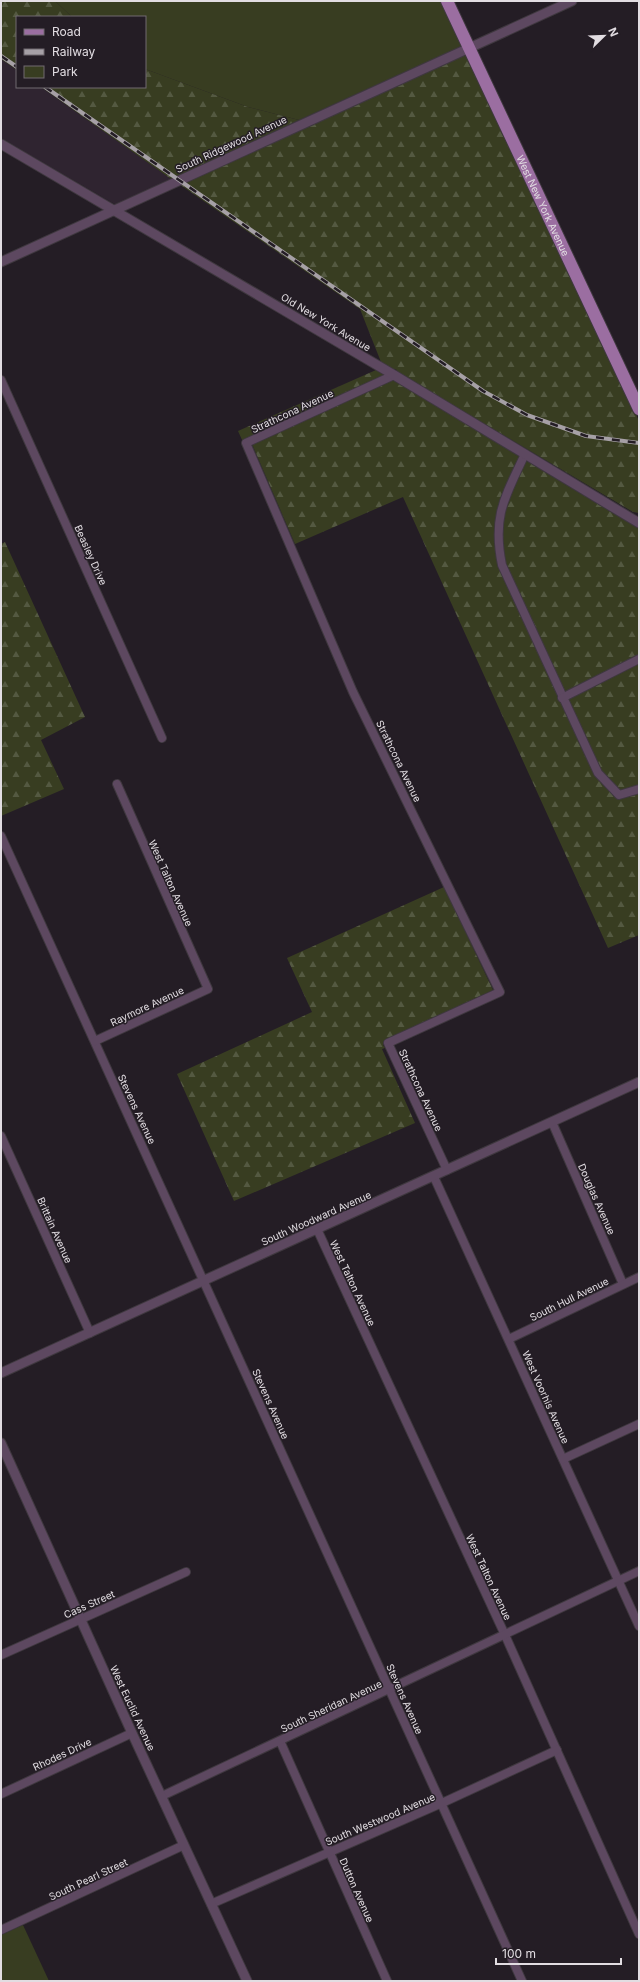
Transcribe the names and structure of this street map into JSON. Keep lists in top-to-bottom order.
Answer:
{
  "streets": {
    "main road": ["West New York Avenue"],
    "street": [
      "South Ridgewood Avenue",
      "Old New York Avenue",
      "Strathcona Avenue",
      "Beasley Drive",
      "West Talton Avenue",
      "Raymore Avenue",
      "Stevens Avenue",
      "Douglas Avenue",
      "South Woodward Avenue",
      "Brittain Avenue",
      "South Hull Avenue",
      "West Voorhis Avenue",
      "Cass Street",
      "South Sheridan Avenue",
      "West Euclid Avenue",
      "Rhodes Drive",
      "South Westwood Avenue",
      "South Pearl Street",
      "Dutton Avenue"
    ]
  },
  "crossings": [
    ["South Ridgewood Avenue", "West New York Avenue"],
    ["South Ridgewood Avenue", "Old New York Avenue"],
    ["Old New York Avenue", "Strathcona Avenue"],
    ["Strathcona Avenue", "South Woodward Avenue"],
    ["West Talton Avenue", "Raymore Avenue"],
    ["West Talton Avenue", "South Woodward Avenue"],
    ["West Talton Avenue", "South Sheridan Avenue"],
    ["West Talton Avenue", "South Westwood Avenue"],
    ["Raymore Avenue", "Stevens Avenue"],
    ["Stevens Avenue", "South Woodward Avenue"],
    ["Stevens Avenue", "South Sheridan Avenue"],
    ["Stevens Avenue", "South Westwood Avenue"],
    ["Douglas Avenue", "South Woodward Avenue"],
    ["Douglas Avenue", "South Hull Avenue"],
    ["South Woodward Avenue", "Brittain Avenue"],
    ["South Woodward Avenue", "West Voorhis Avenue"],
    ["South Hull Avenue", "West Voorhis Avenue"],
    ["West Voorhis Avenue", "South Sheridan Avenue"],
    ["Cass Street", "West Euclid Avenue"],
    ["South Sheridan Avenue", "West Euclid Avenue"],
    ["South Sheridan Avenue", "Dutton Avenue"],
    ["West Euclid Avenue", "Rhodes Drive"],
    ["West Euclid Avenue", "South Westwood Avenue"],
    ["West Euclid Avenue", "South Pearl Street"],
    ["South Westwood Avenue", "Dutton Avenue"]
  ],
  "legend": ["Road", "Railway", "Park"],
  "scale_bar": "100 m",
  "north": "top right"
}
